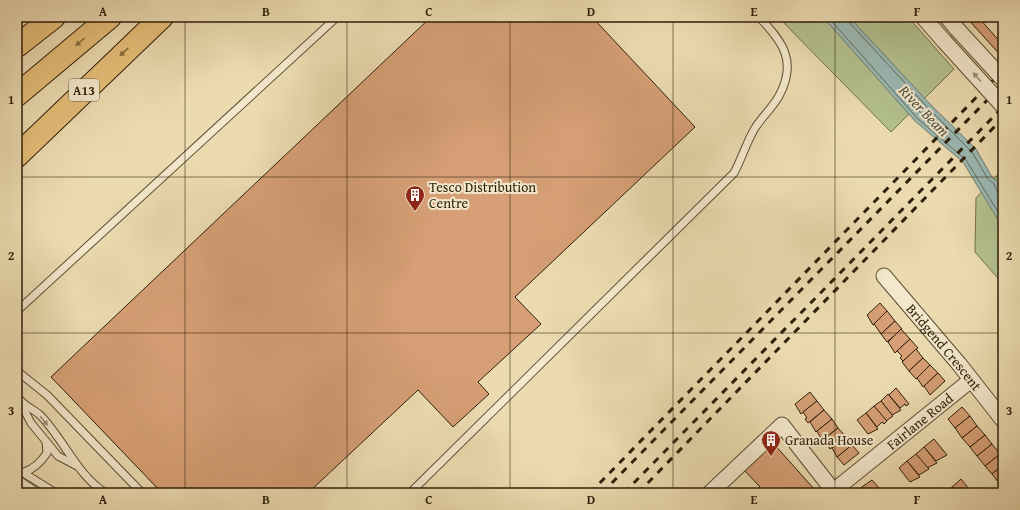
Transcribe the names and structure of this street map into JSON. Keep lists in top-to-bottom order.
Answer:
{
  "streets": {
    "highway": ["A13"],
    "street": ["Bridgend Crescent", "Fairlane Road"]
  },
  "crossings": [
    ["Bridgend Crescent", "Fairlane Road"]
  ],
  "water": ["River Beam"],
  "places": {
    "building": ["Tesco Distribution Centre", "Granada House"]
  },
  "grid": {
    "columns": [
      "A",
      "B",
      "C",
      "D",
      "E",
      "F"
    ],
    "rows": ["1", "2", "3"]
  }
}
